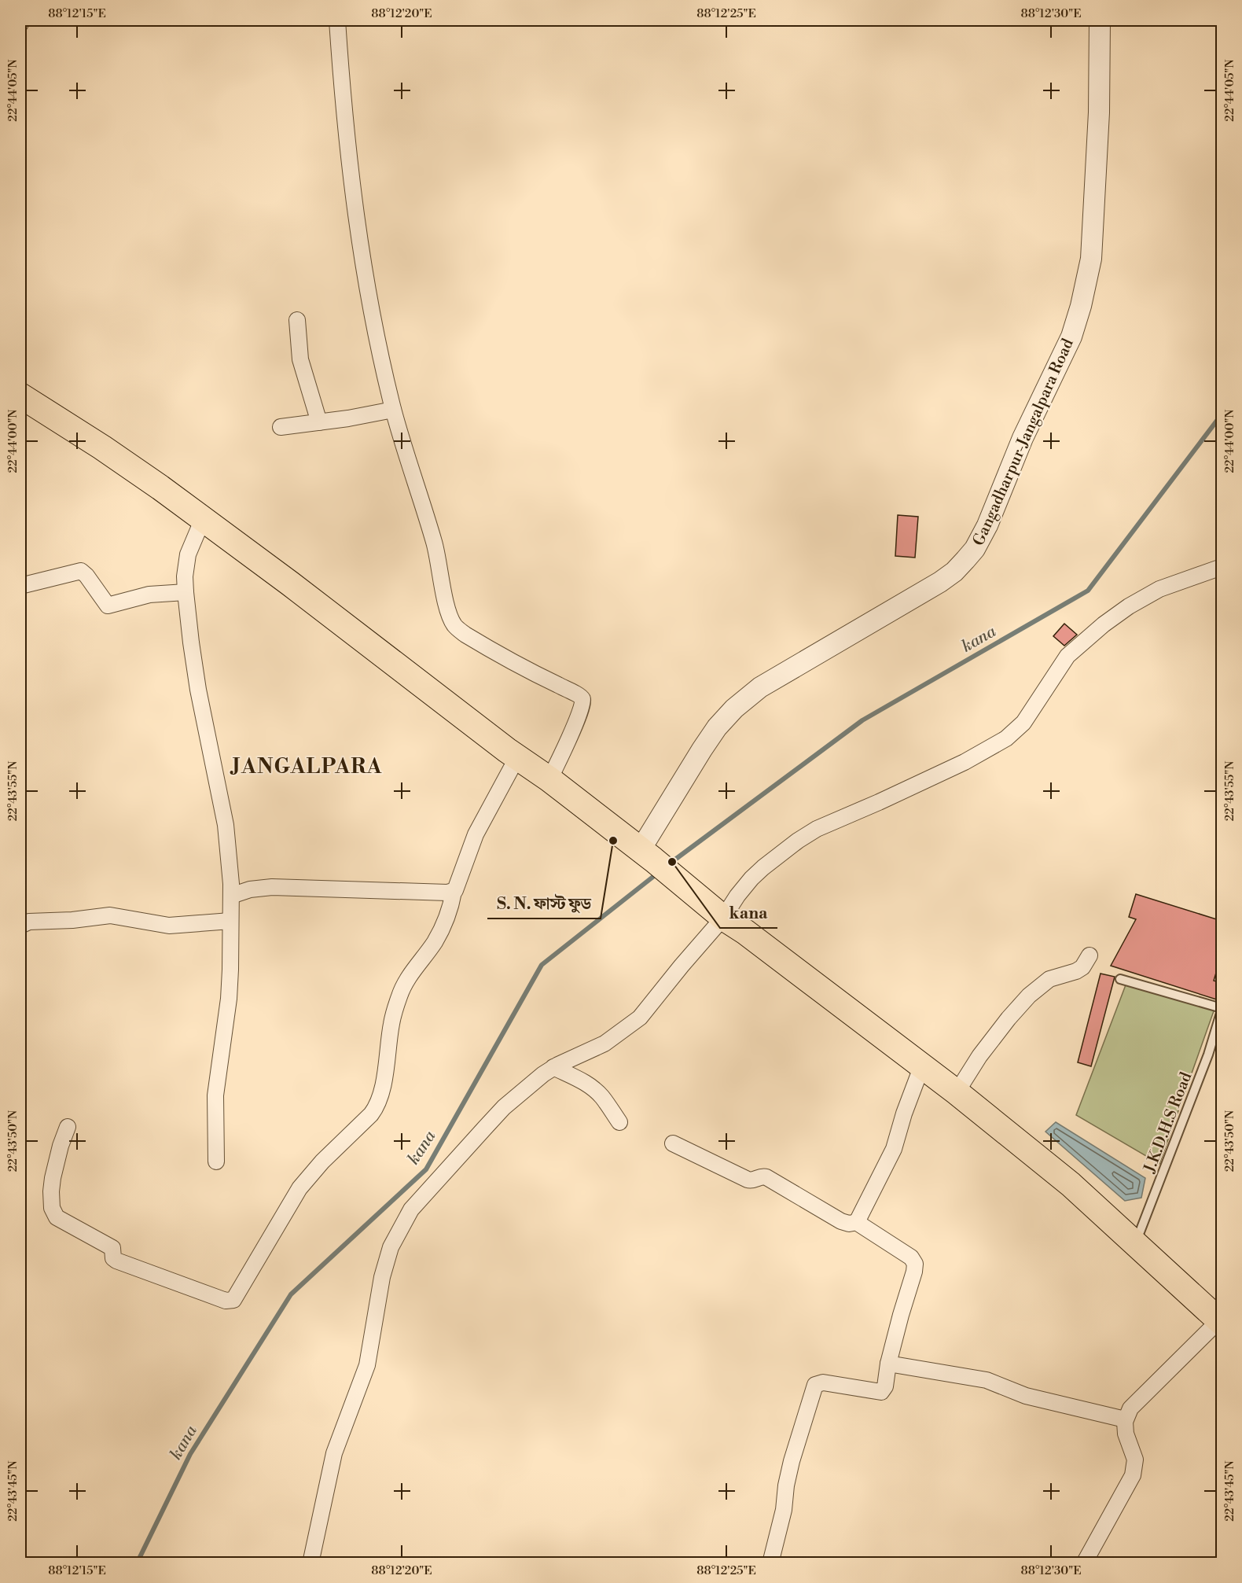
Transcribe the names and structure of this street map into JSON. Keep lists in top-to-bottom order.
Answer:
{
  "streets": {
    "street": ["Gangadharpur-Jangalpara Road"],
    "lane": ["J.K.D.H.S Road"]
  },
  "districts": ["JANGALPARA"],
  "water": ["kana"],
  "places": ["S. N. ফাস্ট ফুড", "kana"],
  "coordinates": [
    "88°12'15\"E",
    "88°12'20\"E",
    "88°12'25\"E",
    "88°12'30\"E",
    "22°44'05\"N",
    "22°44'00\"N",
    "22°43'55\"N",
    "22°43'50\"N",
    "22°43'45\"N"
  ]
}
